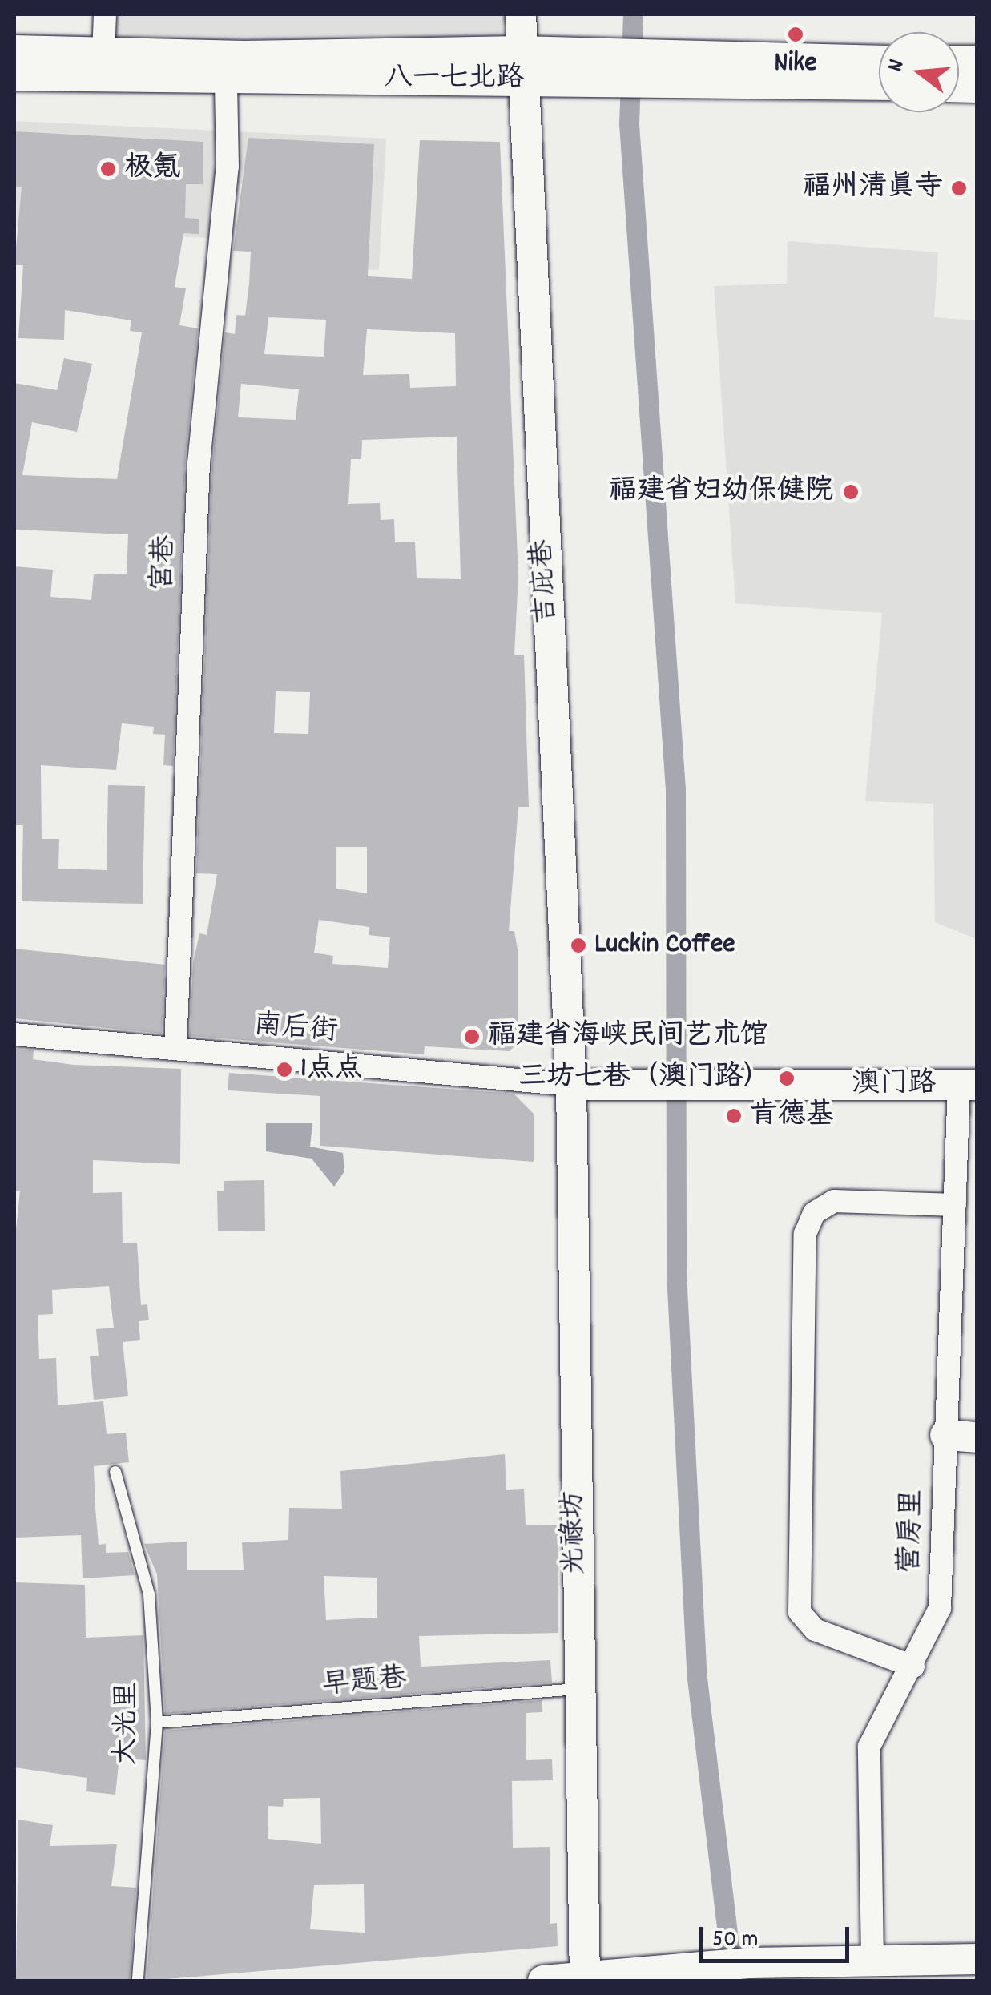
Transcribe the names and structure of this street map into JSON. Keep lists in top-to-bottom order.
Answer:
{
  "streets": {
    "street": [
      "八一七北路",
      "宫巷",
      "吉庇巷",
      "南后街",
      "澳门路",
      "营房里",
      "光禄坊"
    ],
    "lane": ["早题巷", "大光里"]
  },
  "crossings": [
    ["八一七北路", "宫巷"],
    ["八一七北路", "吉庇巷"],
    ["宫巷", "南后街"],
    ["吉庇巷", "南后街"],
    ["吉庇巷", "澳门路"],
    ["吉庇巷", "光禄坊"],
    ["南后街", "澳门路"],
    ["南后街", "光禄坊"],
    ["澳门路", "营房里"],
    ["澳门路", "光禄坊"],
    ["光禄坊", "早题巷"],
    ["早题巷", "大光里"]
  ],
  "places": [
    "Nike",
    "极氪",
    "福州清真寺",
    "福建省妇幼保健院",
    "Luckin Coffee",
    "福建省海峡民间艺术馆",
    "1点点",
    "三坊七巷（澳门路）",
    "肯德基"
  ],
  "scale_bar": "50 m",
  "north": "left"
}
